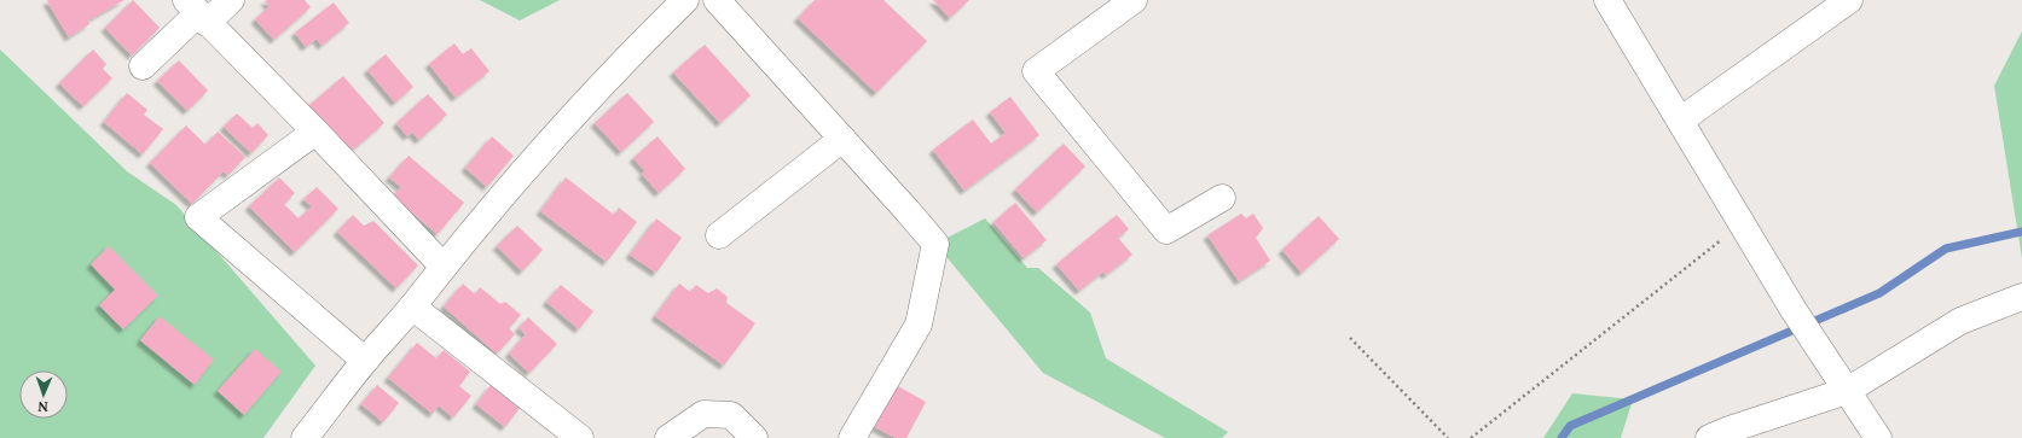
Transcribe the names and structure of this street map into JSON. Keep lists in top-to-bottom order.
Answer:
{
  "north": "bottom"
}
